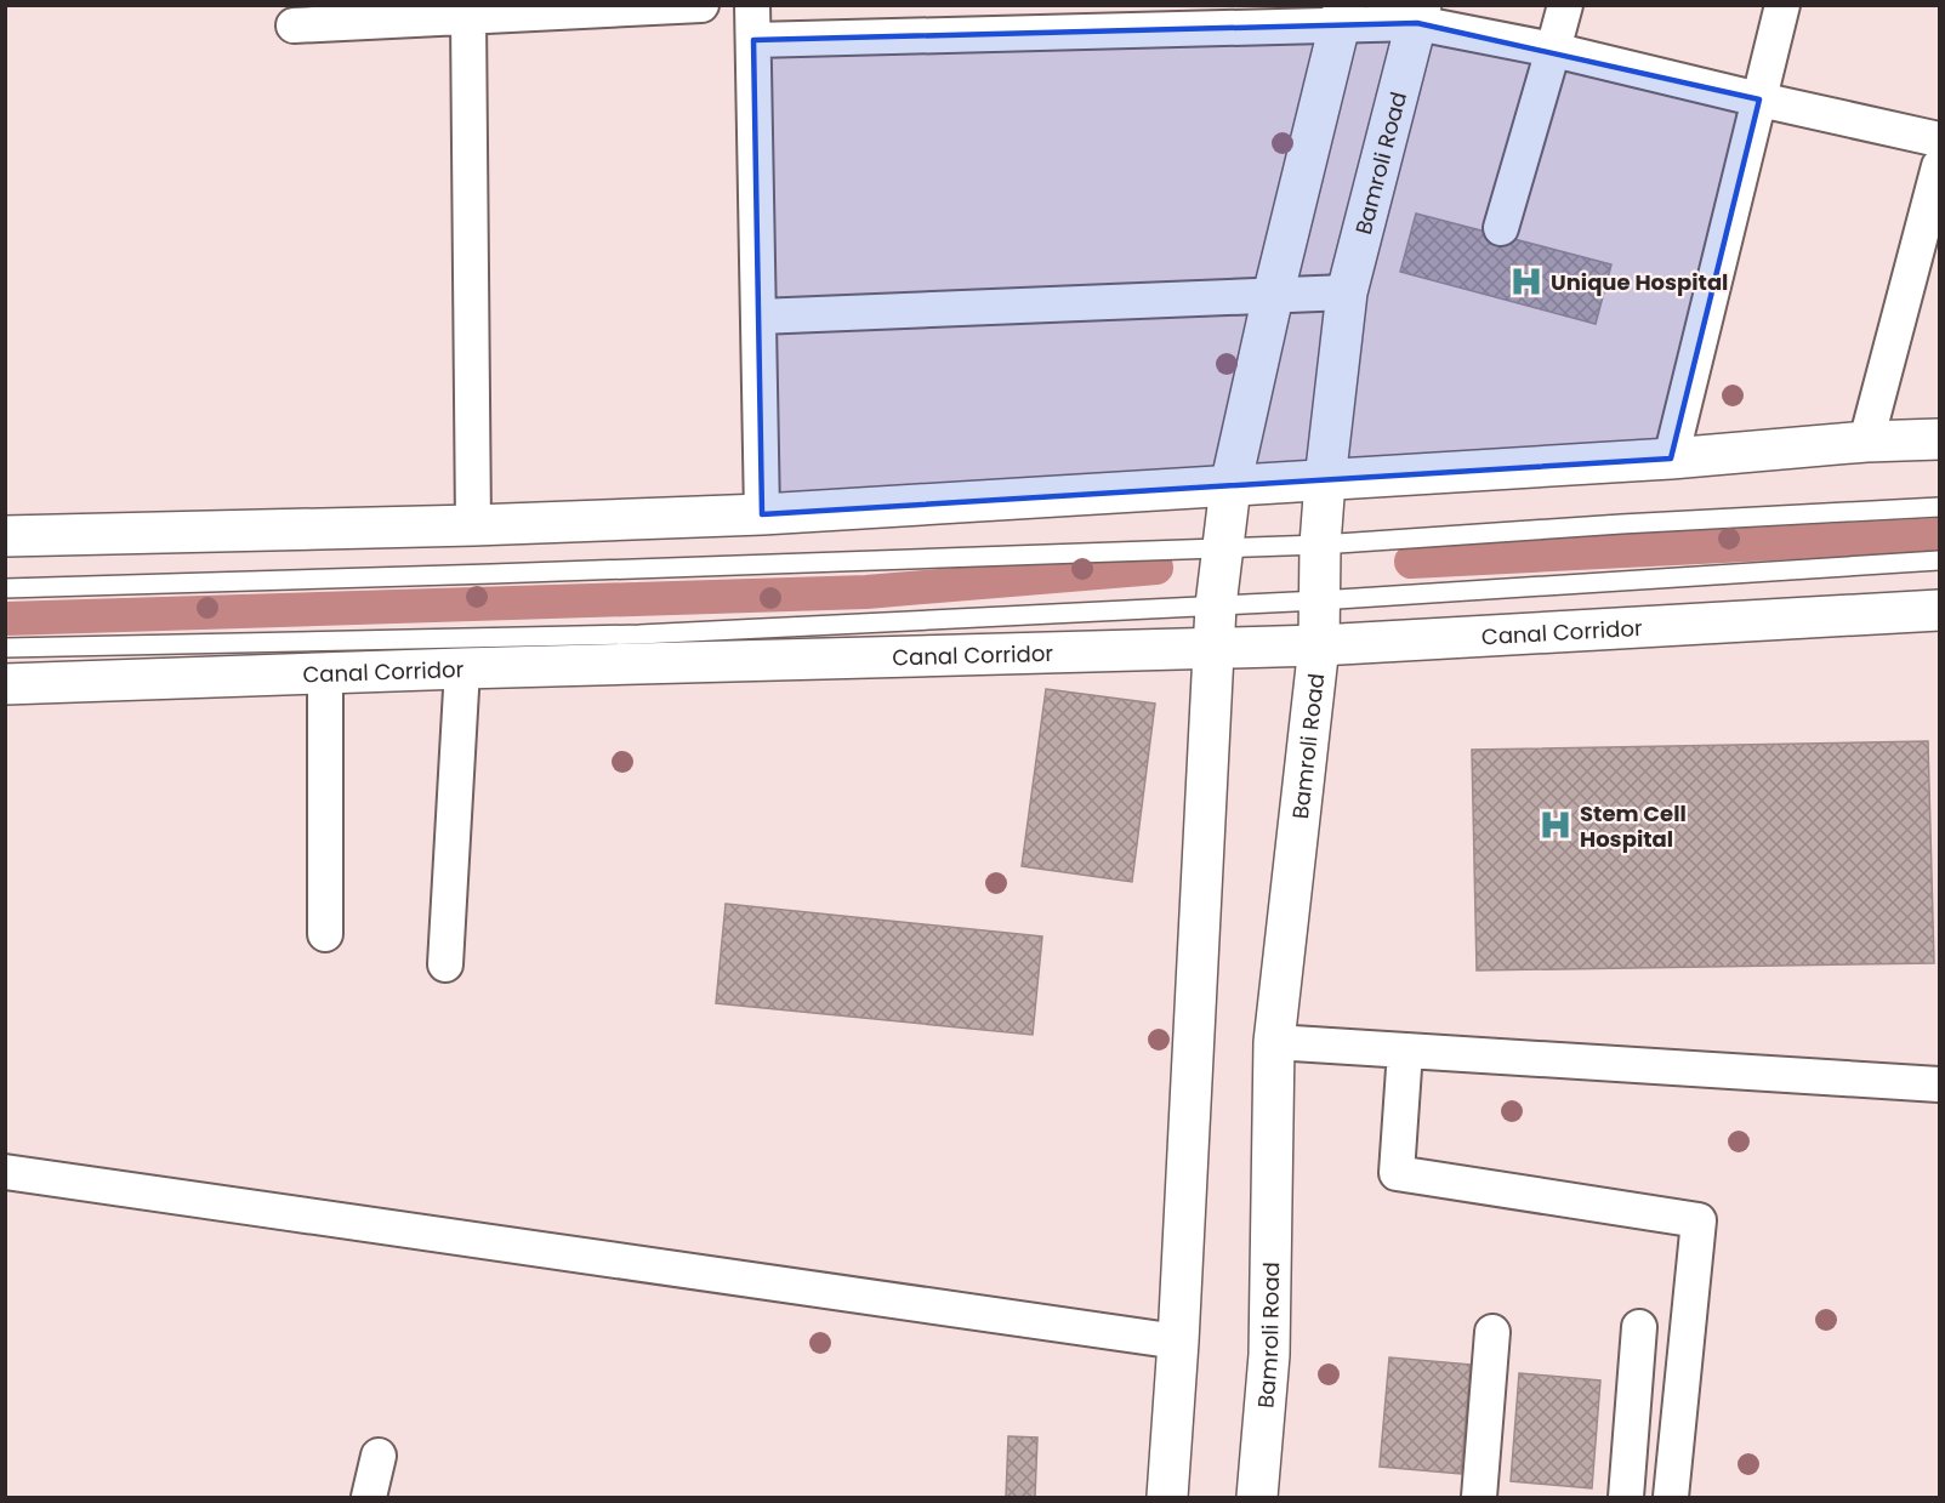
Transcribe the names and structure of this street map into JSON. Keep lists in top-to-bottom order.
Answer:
{
  "streets": {
    "street": ["Bamroli Road", "Canal Corridor"]
  },
  "crossings": [
    ["Bamroli Road", "Canal Corridor"]
  ],
  "places": {
    "hospital": ["Unique Hospital", "Stem Cell Hospital"]
  }
}
